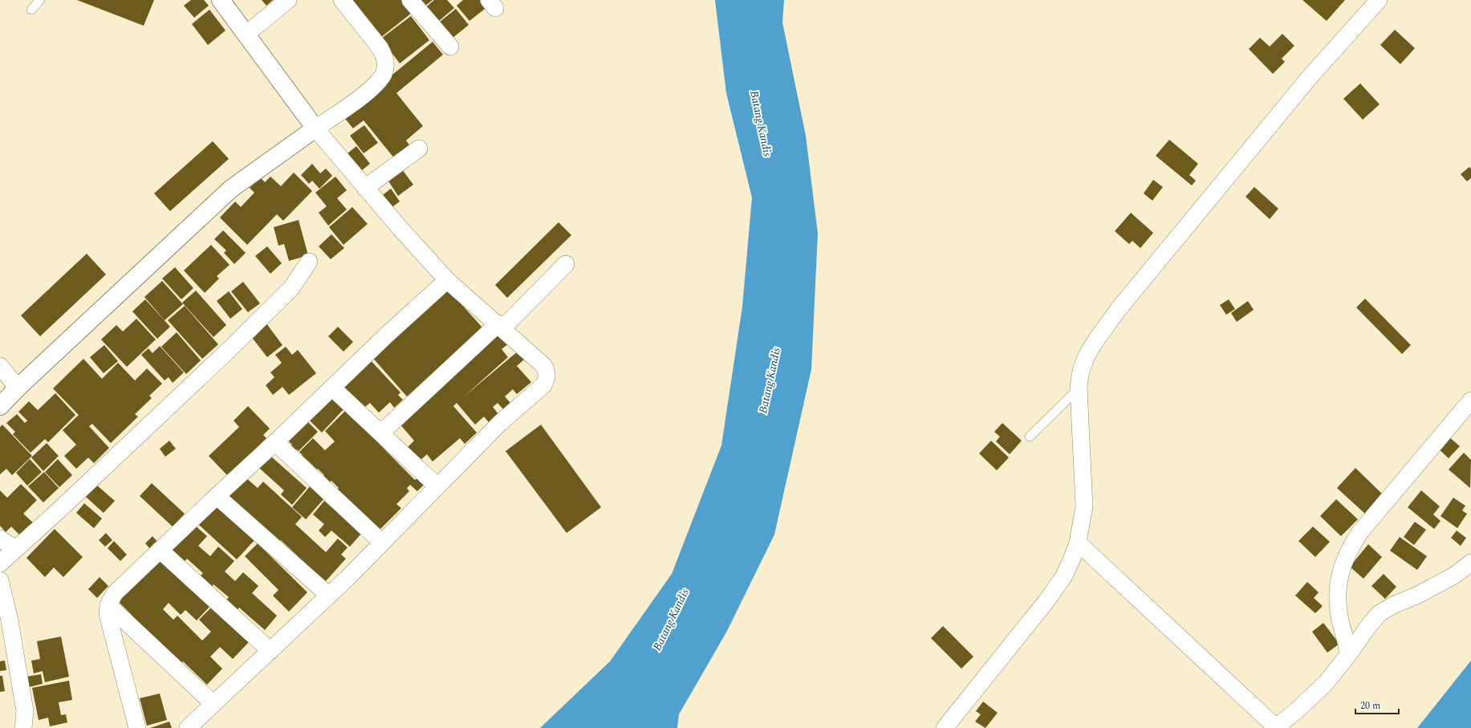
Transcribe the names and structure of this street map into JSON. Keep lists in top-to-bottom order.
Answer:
{
  "water": ["Batang Kandis"],
  "scale_bar": "20 m"
}
